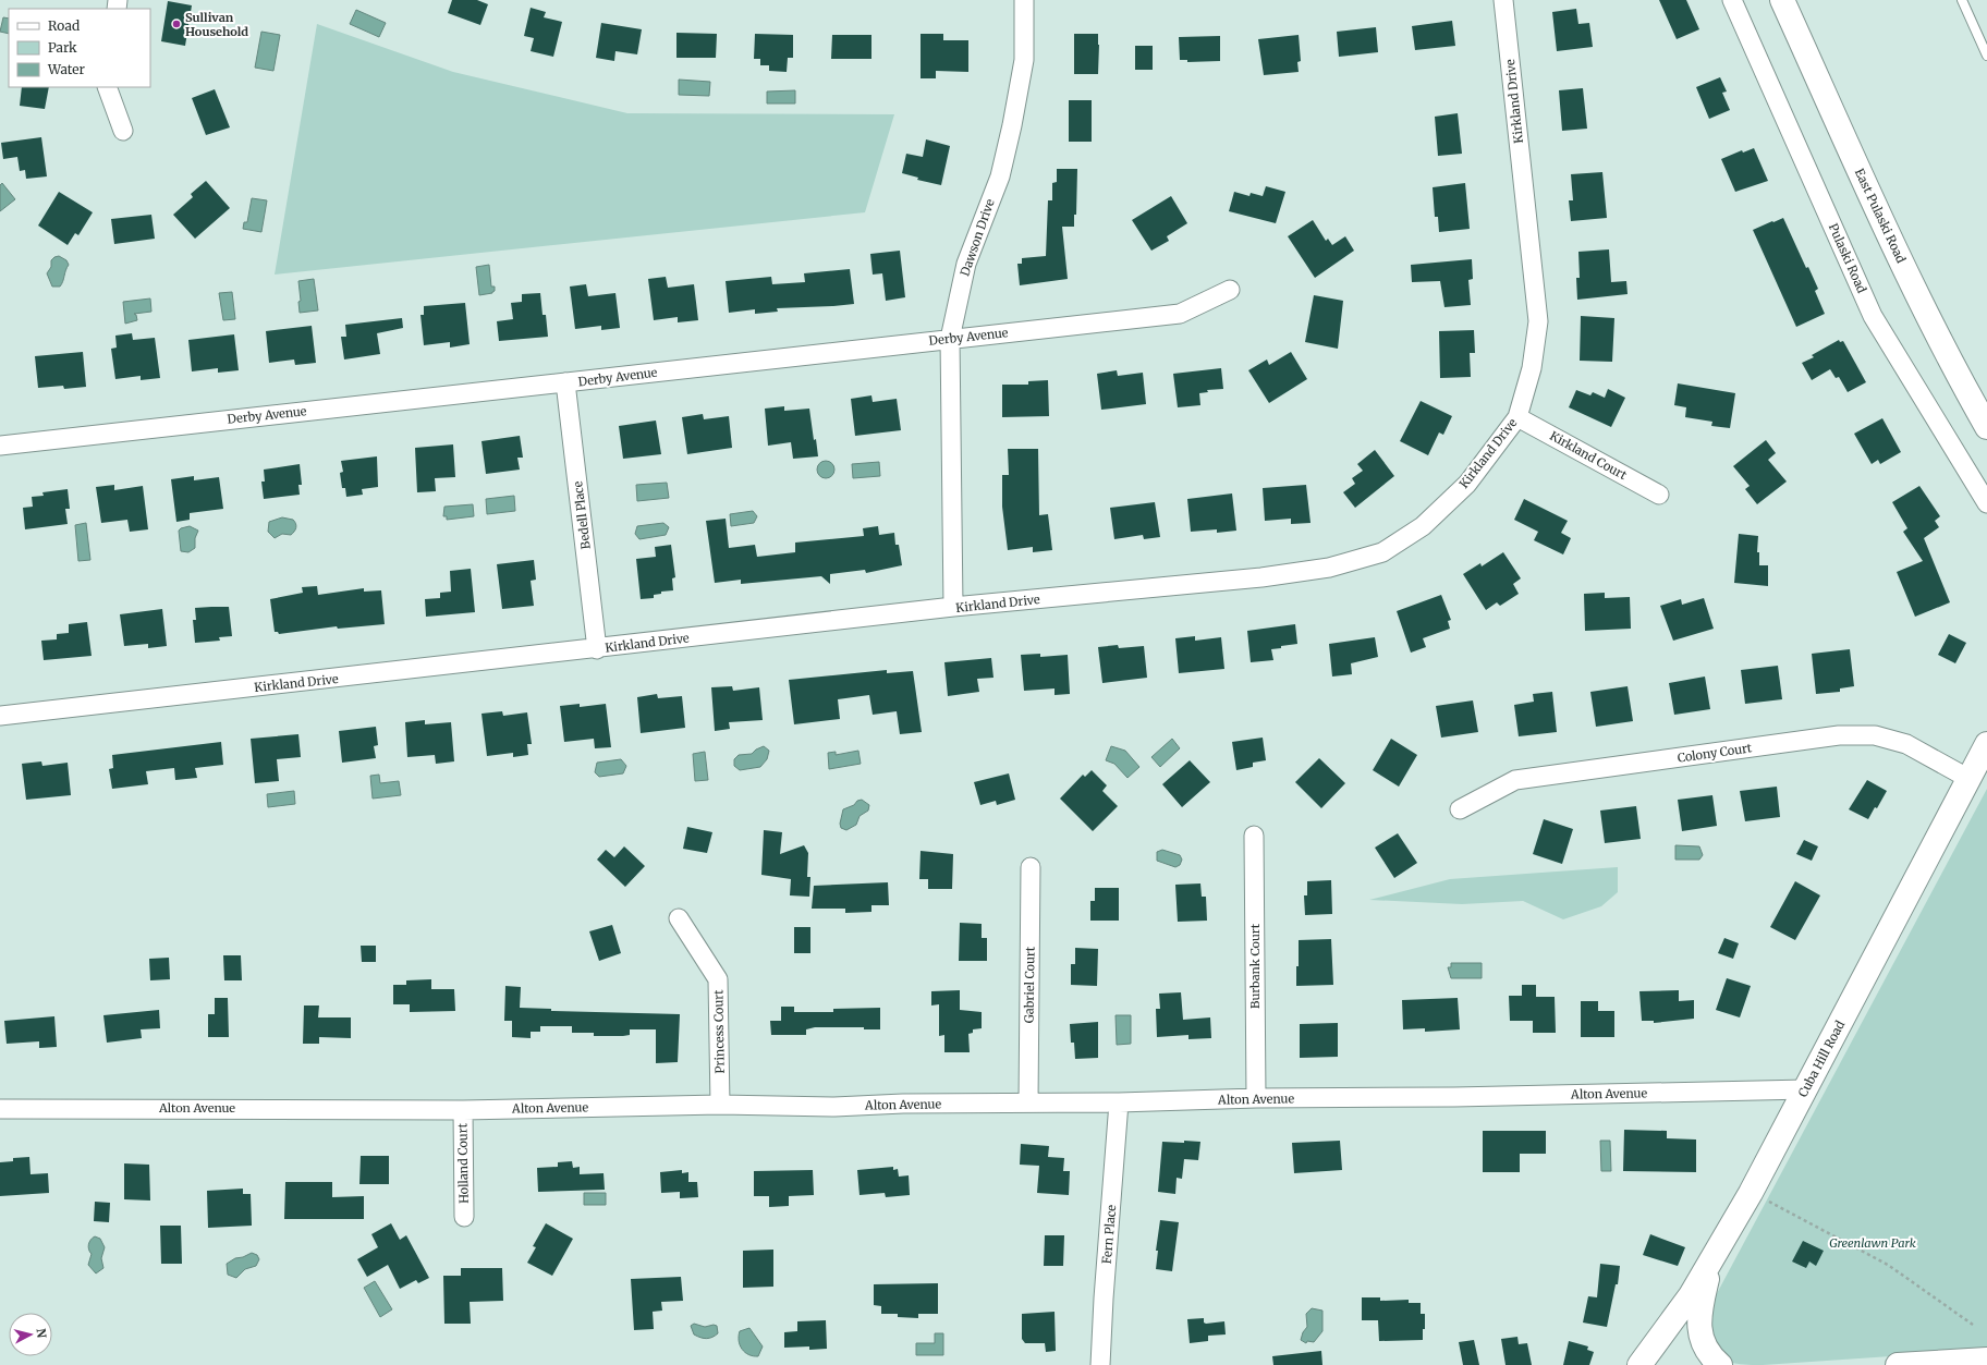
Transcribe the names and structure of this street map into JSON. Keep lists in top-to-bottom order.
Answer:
{
  "streets": {
    "main road": ["East Pulaski Road", "Cuba Hill Road"],
    "street": [
      "Kirkland Drive",
      "Dawson Drive",
      "Pulaski Road",
      "Derby Avenue",
      "Kirkland Court",
      "Bedell Place",
      "Colony Court",
      "Burbank Court",
      "Gabriel Court",
      "Princess Court",
      "Alton Avenue",
      "Holland Court",
      "Fern Place"
    ]
  },
  "crossings": [
    ["Kirkland Drive", "Dawson Drive"],
    ["Kirkland Drive", "Kirkland Court"],
    ["Kirkland Drive", "Bedell Place"],
    ["Dawson Drive", "Derby Avenue"],
    ["Derby Avenue", "Bedell Place"],
    ["Colony Court", "Cuba Hill Road"],
    ["Burbank Court", "Alton Avenue"],
    ["Gabriel Court", "Alton Avenue"],
    ["Princess Court", "Alton Avenue"],
    ["Cuba Hill Road", "Alton Avenue"],
    ["Alton Avenue", "Holland Court"],
    ["Alton Avenue", "Fern Place"]
  ],
  "parks": ["Greenlawn Park"],
  "places": ["Sullivan Household"],
  "legend": ["Road", "Park", "Water"],
  "north": "right"
}
